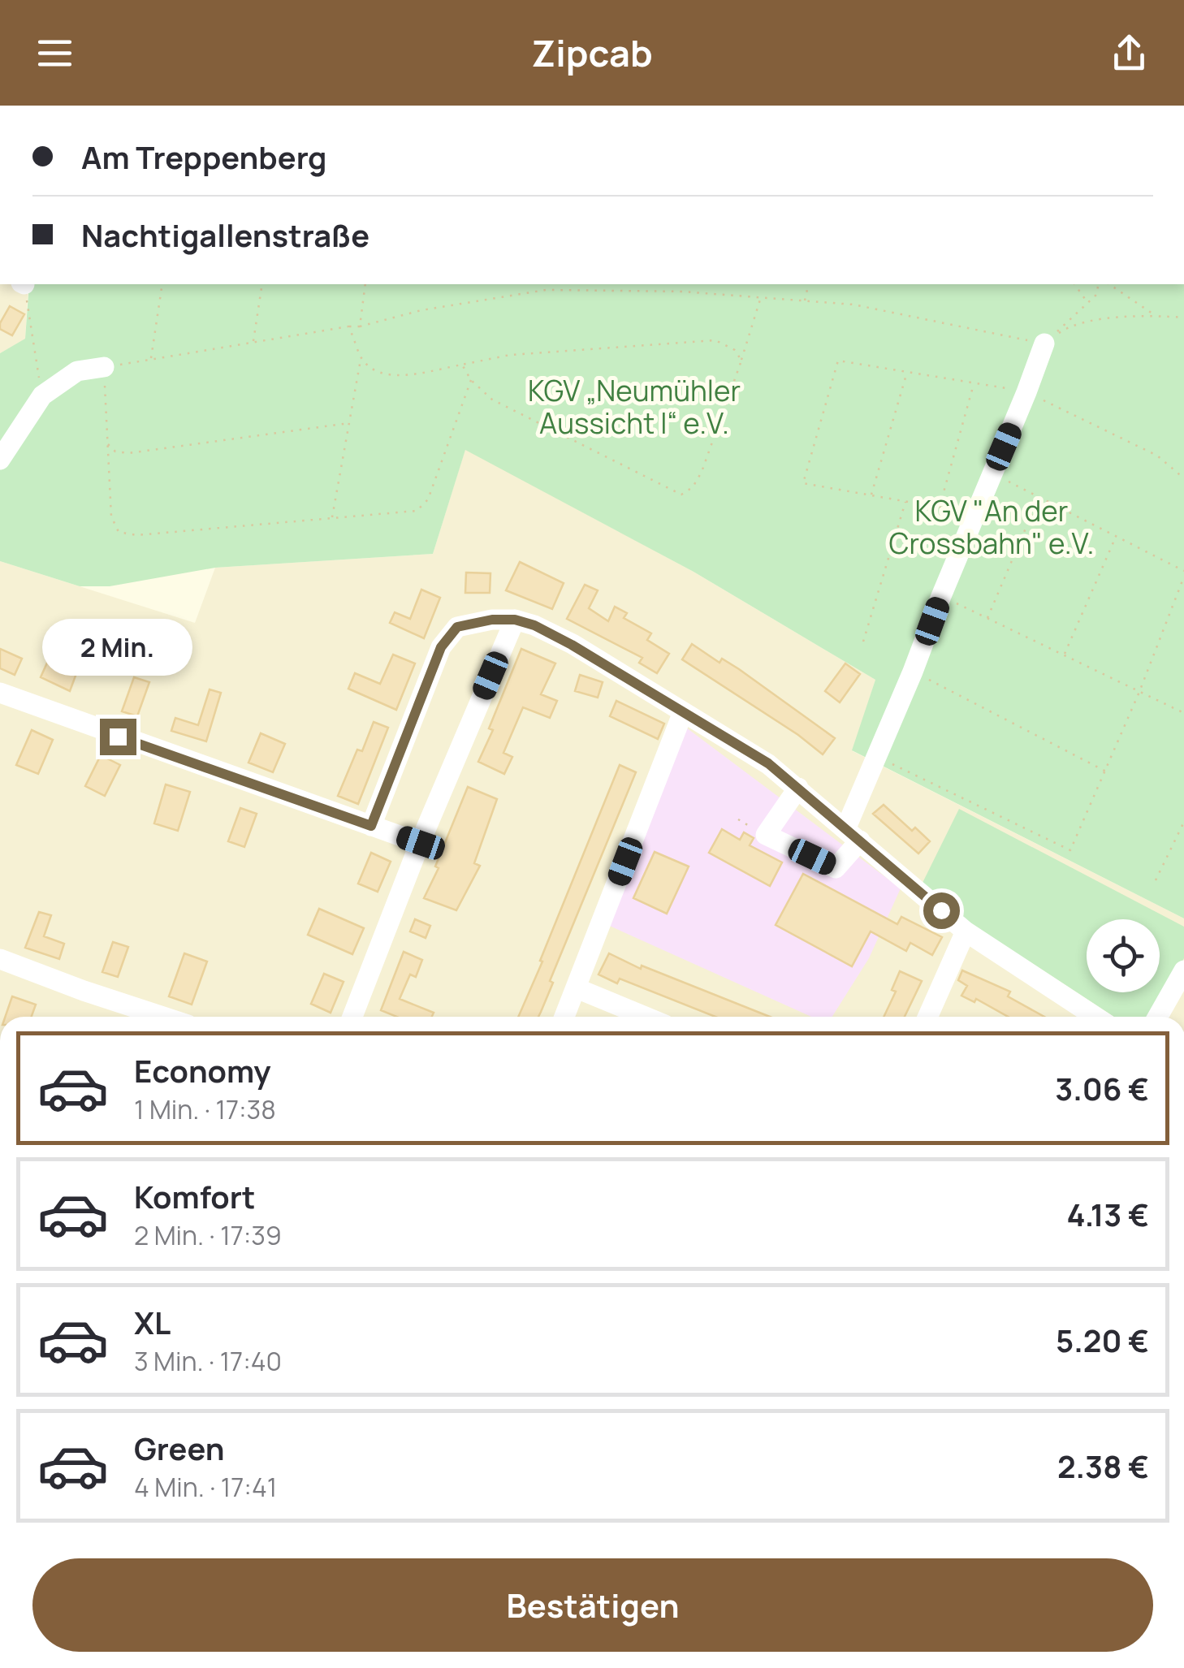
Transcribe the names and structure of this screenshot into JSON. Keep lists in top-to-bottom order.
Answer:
{
  "parks": ["KGV „Neumühler Aussicht I“ e.V.", "KGV \"An der Crossbahn\" e.V."],
  "page": {
    "header": "Zipcab",
    "banner": ["Am Treppenberg", "Nachtigallenstraße"],
    "bubble": "2 Min.",
    "list": [
      {
        "name": "Economy",
        "note": "1 Min. · 17:38",
        "value": "3.06 €"
      },
      {
        "name": "Komfort",
        "note": "2 Min. · 17:39",
        "value": "4.13 €"
      },
      {
        "name": "XL",
        "note": "3 Min. · 17:40",
        "value": "5.20 €"
      },
      {
        "name": "Green",
        "note": "4 Min. · 17:41",
        "value": "2.38 €"
      }
    ],
    "buttons": "Bestätigen"
  }
}
